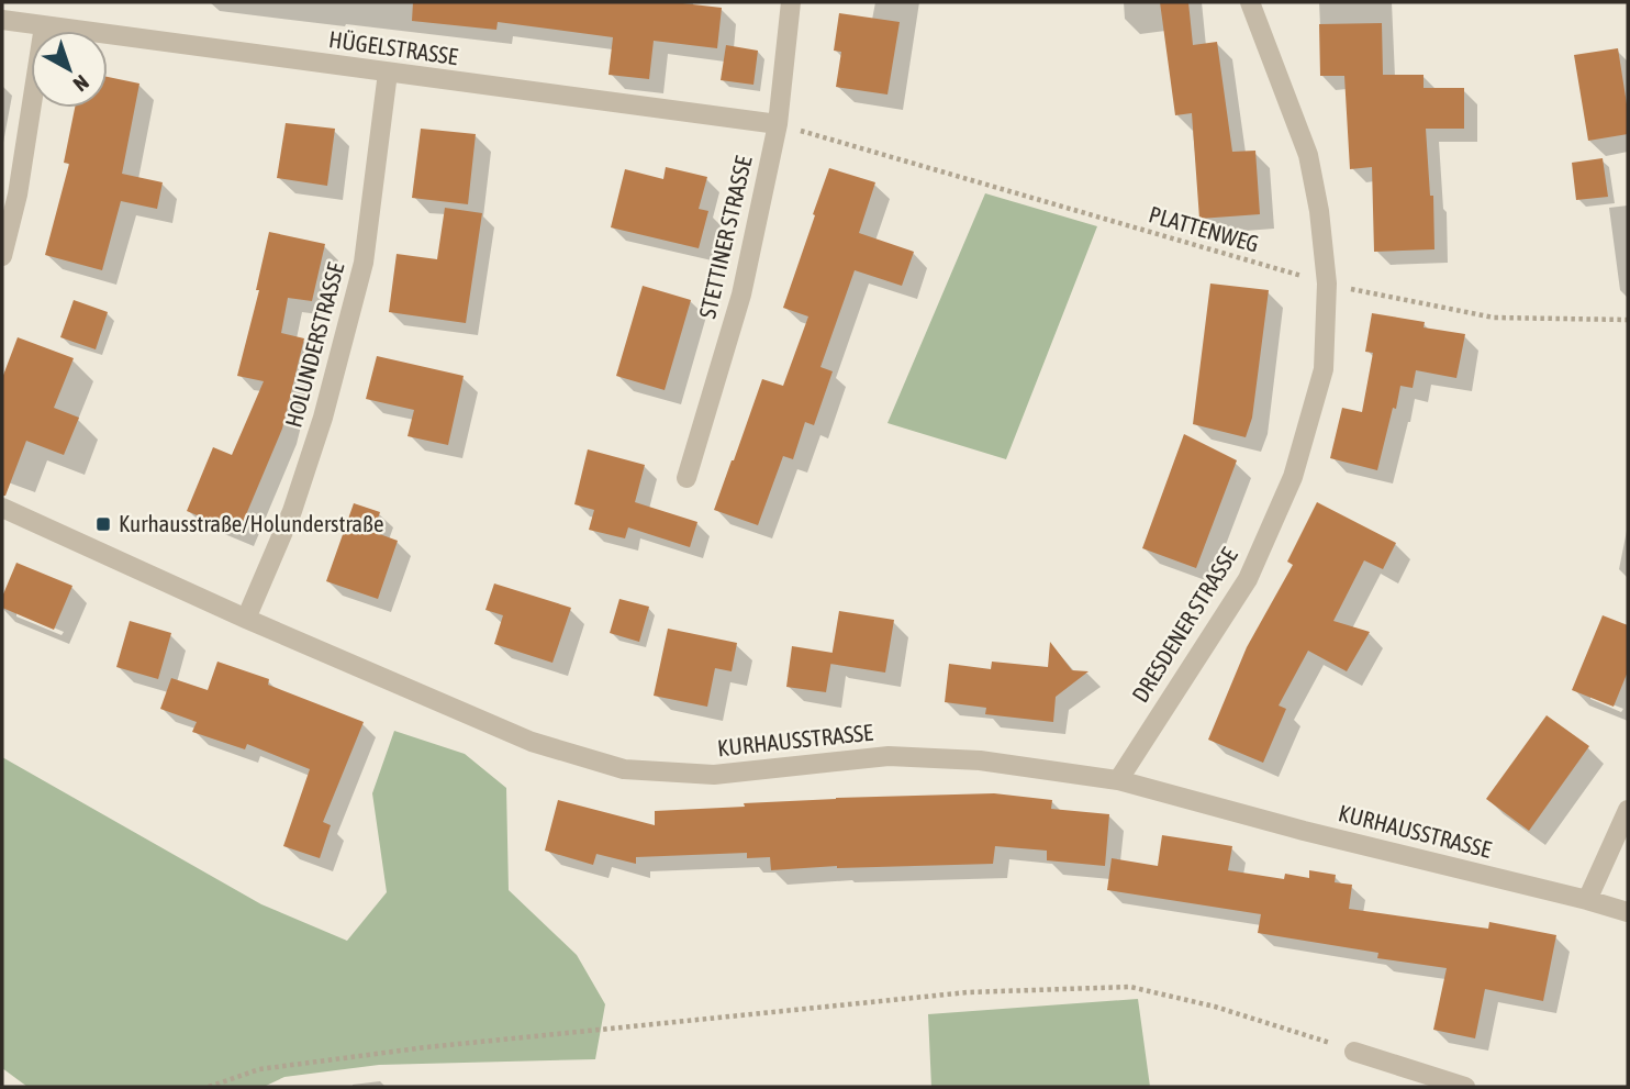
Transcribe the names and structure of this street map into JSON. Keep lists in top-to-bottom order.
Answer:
{
  "streets": {
    "street": [
      "HÜGELSTRASSE",
      "STETTINER STRASSE",
      "HOLUNDERSTRASSE",
      "DRESDENER STRASSE",
      "KURHAUSSTRASSE"
    ],
    "path": ["PLATTENWEG"]
  },
  "crossings": [
    ["HÜGELSTRASSE", "PLATTENWEG"],
    ["HÜGELSTRASSE", "STETTINER STRASSE"],
    ["HÜGELSTRASSE", "HOLUNDERSTRASSE"],
    ["PLATTENWEG", "STETTINER STRASSE"],
    ["PLATTENWEG", "DRESDENER STRASSE"],
    ["HOLUNDERSTRASSE", "KURHAUSSTRASSE"],
    ["DRESDENER STRASSE", "KURHAUSSTRASSE"]
  ],
  "places": {
    "transit": ["Kurhausstraße/Holunderstraße"]
  },
  "north": "bottom right"
}
